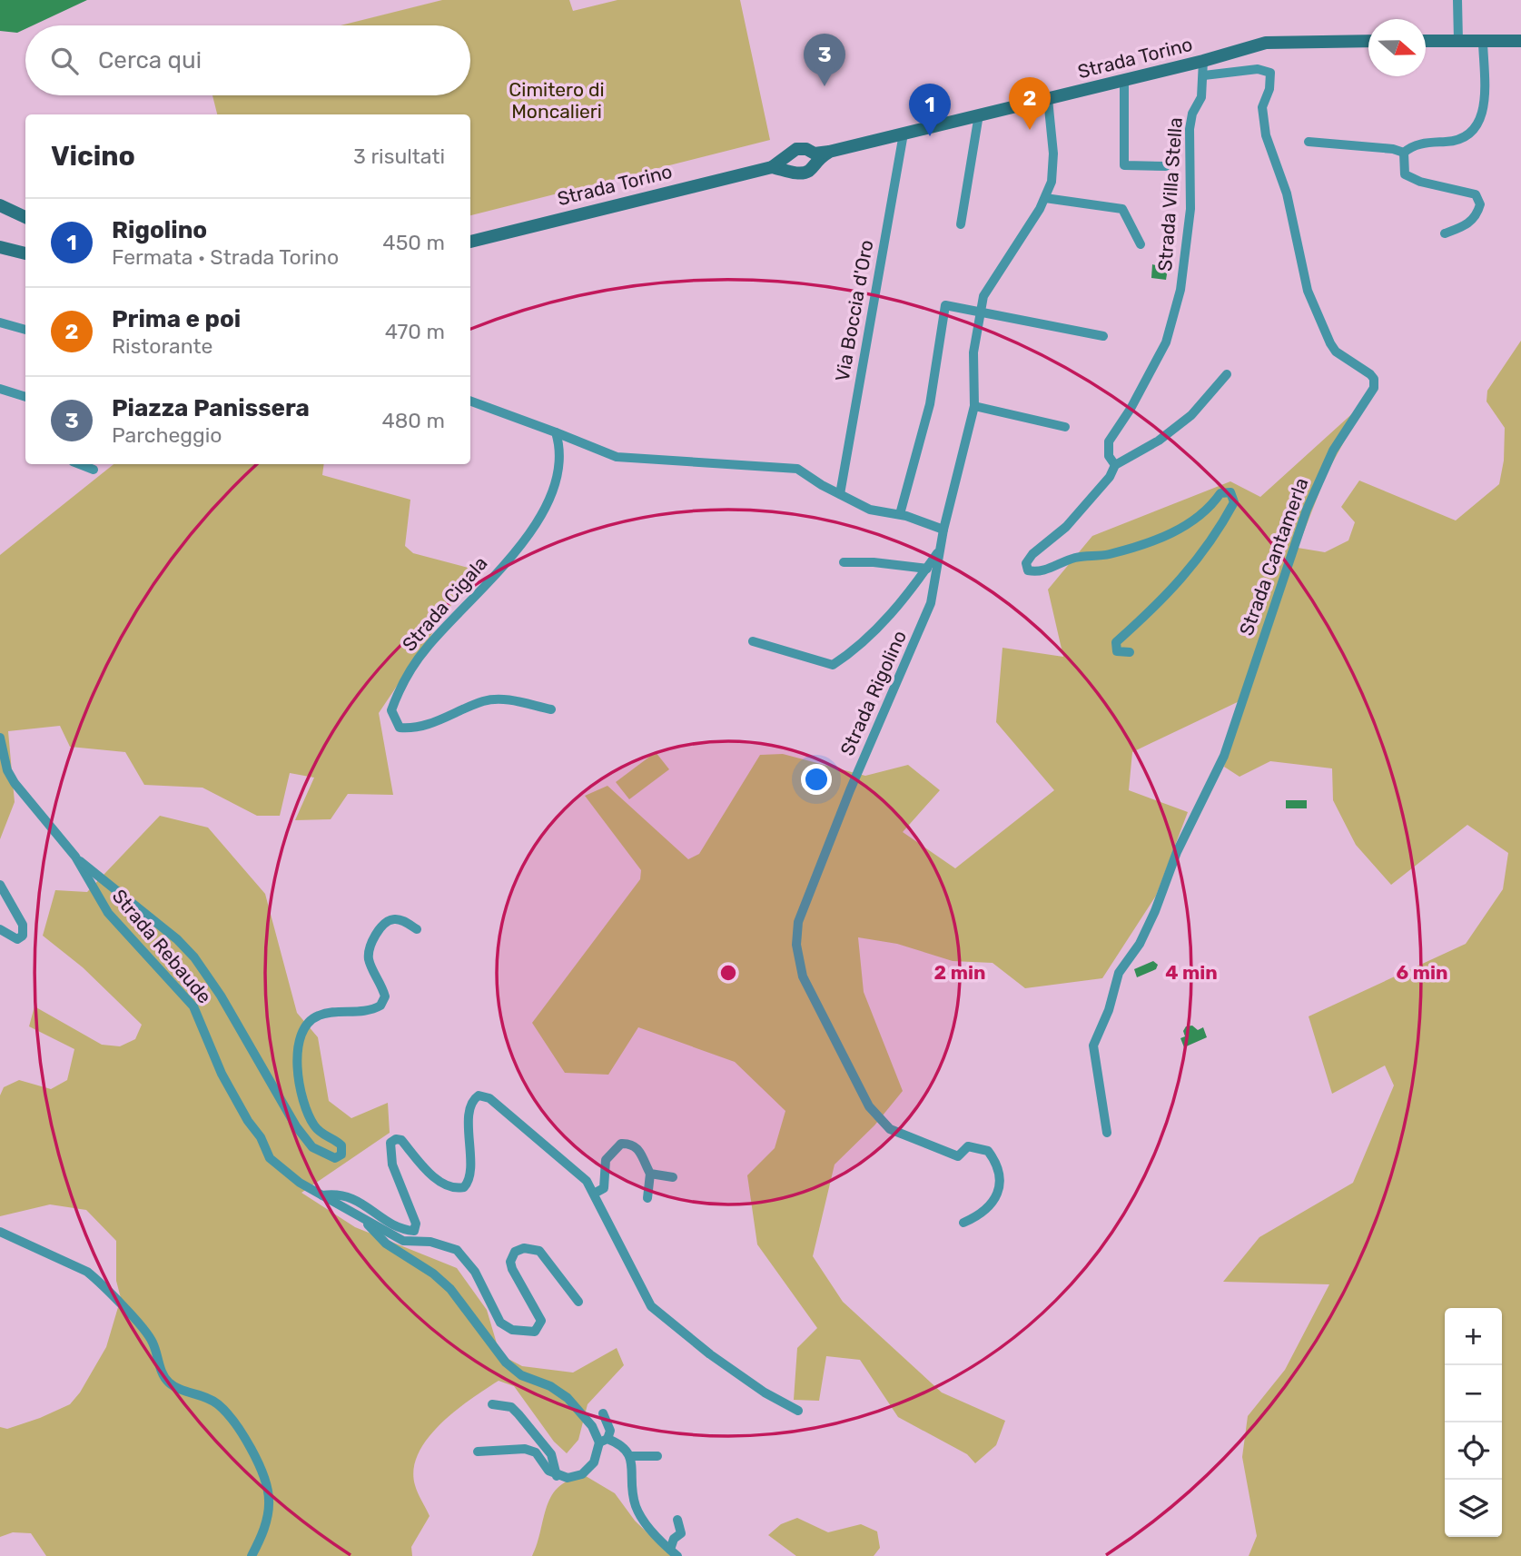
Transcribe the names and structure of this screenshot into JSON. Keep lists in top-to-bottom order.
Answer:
{
  "streets": {
    "main road": ["Strada Torino"],
    "street": [
      "Strada Villa Stella",
      "Via Boccia d'Oro",
      "Strada Cantamerla",
      "Strada Cigala",
      "Strada Rigolino",
      "Strada Rebaude"
    ]
  },
  "crossings": [
    ["Strada Torino", "Strada Villa Stella"],
    ["Strada Torino", "Via Boccia d'Oro"],
    ["Strada Torino", "Strada Rigolino"],
    ["Strada Villa Stella", "Strada Cantamerla"]
  ],
  "parks": ["Cimitero di Moncalieri"],
  "north": "right",
  "page": {
    "search": "Cerca qui",
    "pins": ["3", "2", "1"],
    "heading": ["Vicino", "3 risultati"],
    "list": [
      {
        "mark": "1",
        "name": "Rigolino",
        "note": "Fermata · Strada Torino",
        "value": "450 m"
      },
      {
        "mark": "2",
        "name": "Prima e poi",
        "note": "Ristorante",
        "value": "470 m"
      },
      {
        "mark": "3",
        "name": "Piazza Panissera",
        "note": "Parcheggio",
        "value": "480 m"
      }
    ],
    "map_buttons": ["+", "−"]
  },
  "rings": ["2 min", "4 min", "6 min"]
}
